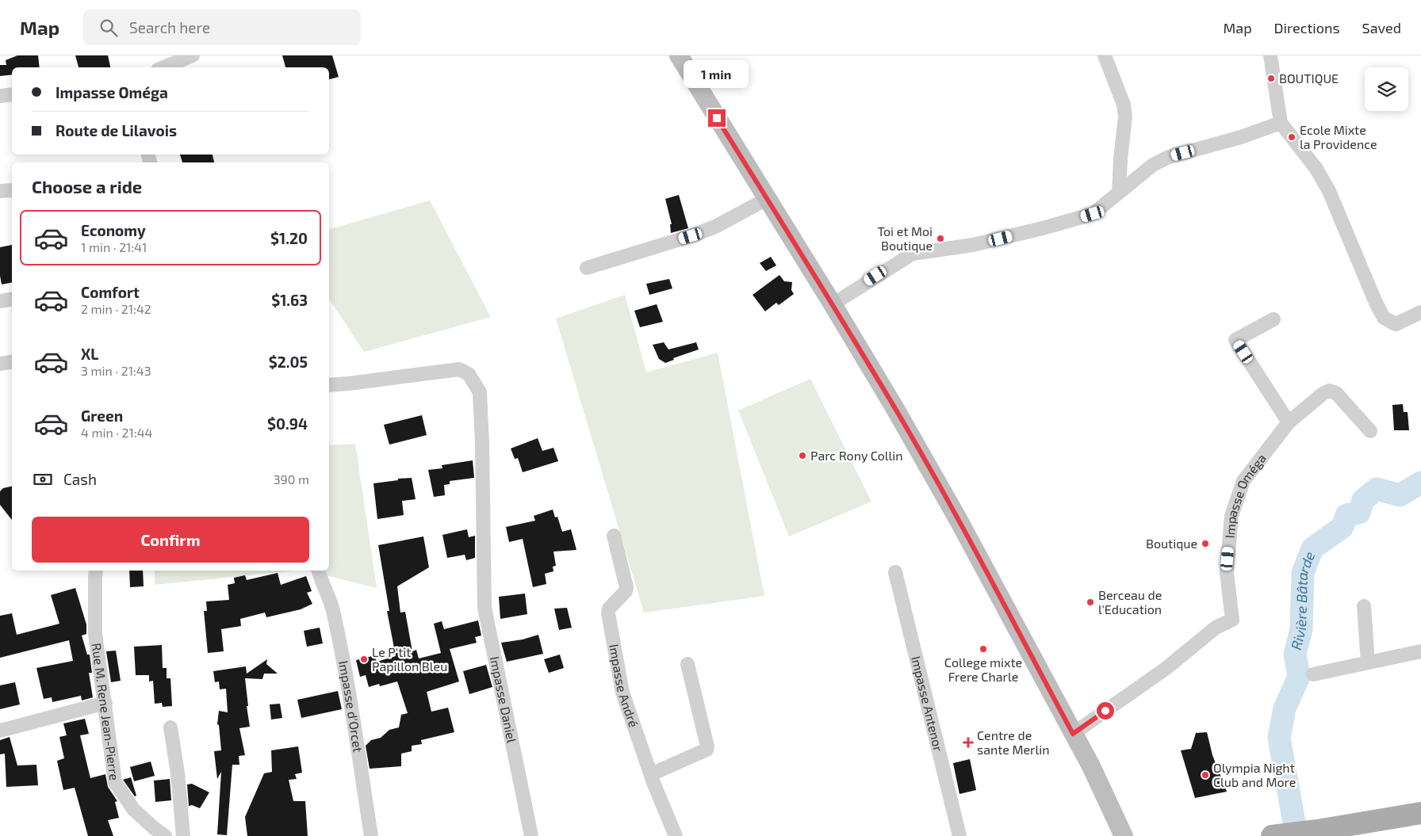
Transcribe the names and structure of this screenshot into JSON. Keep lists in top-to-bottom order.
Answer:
{
  "streets": {
    "street": [
      "Impasse Oméga",
      "Impasse André",
      "Impasse Daniel",
      "Impasse Antenor",
      "Impasse d'Orcet",
      "Rue M. Rene Jean-Pierre"
    ]
  },
  "water": ["Rivière Bâtarde"],
  "places": {
    "other": [
      "BOUTIQUE",
      "Ecole Mixte la Providence",
      "Toi et Moi Boutique",
      "Parc Rony Collin",
      "Boutique",
      "Berceau de l'Education",
      "College mixte Frere Charle",
      "Le P'tit Papillon Bleu",
      "Olympia Night Club and More"
    ],
    "health": ["Centre de sante Merlin"]
  },
  "page": {
    "header": "Map",
    "search": "Search here",
    "nav": ["Map", "Directions", "Saved"],
    "bubble": "1 min",
    "banner": ["Impasse Oméga", "Route de Lilavois"],
    "heading": "Choose a ride",
    "list": [
      {
        "name": "Economy",
        "note": "1 min · 21:41",
        "value": "$1.20"
      },
      {
        "name": "Comfort",
        "note": "2 min · 21:42",
        "value": "$1.63"
      },
      {
        "name": "XL",
        "note": "3 min · 21:43",
        "value": "$2.05"
      },
      {
        "name": "Green",
        "note": "4 min · 21:44",
        "value": "$0.94"
      }
    ],
    "pay": ["Cash", "390 m"],
    "buttons": "Confirm"
  }
}
